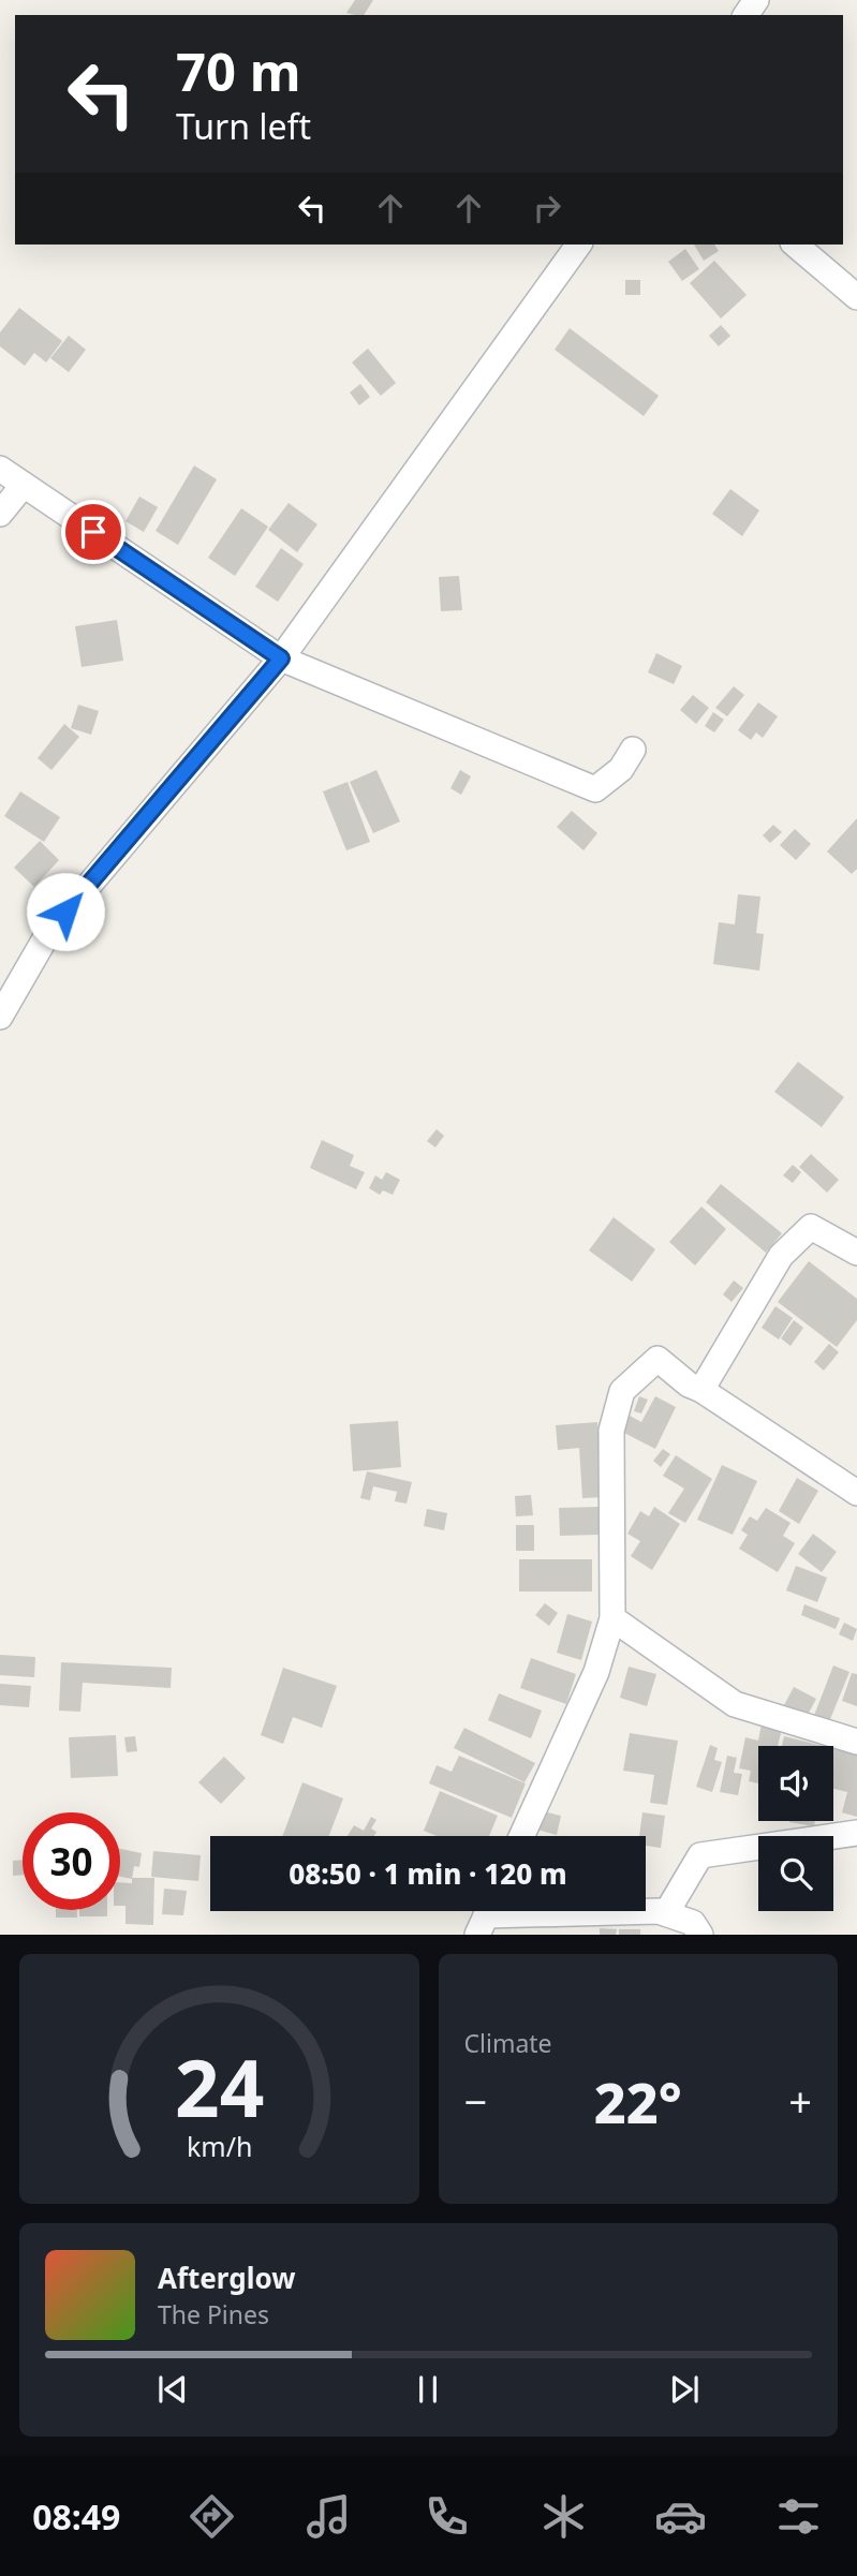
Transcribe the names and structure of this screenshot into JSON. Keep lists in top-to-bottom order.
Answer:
{
  "page": {
    "turn": ["70 m", "Turn left"],
    "limit": "30",
    "trip": "08:50 · 1 min · 120 m",
    "tile": "Climate",
    "heat": ["−", "22°", "+"],
    "song": ["Afterglow", "The Pines"],
    "tabs": "08:49",
    "gauge": ["24", "km/h"]
  }
}
